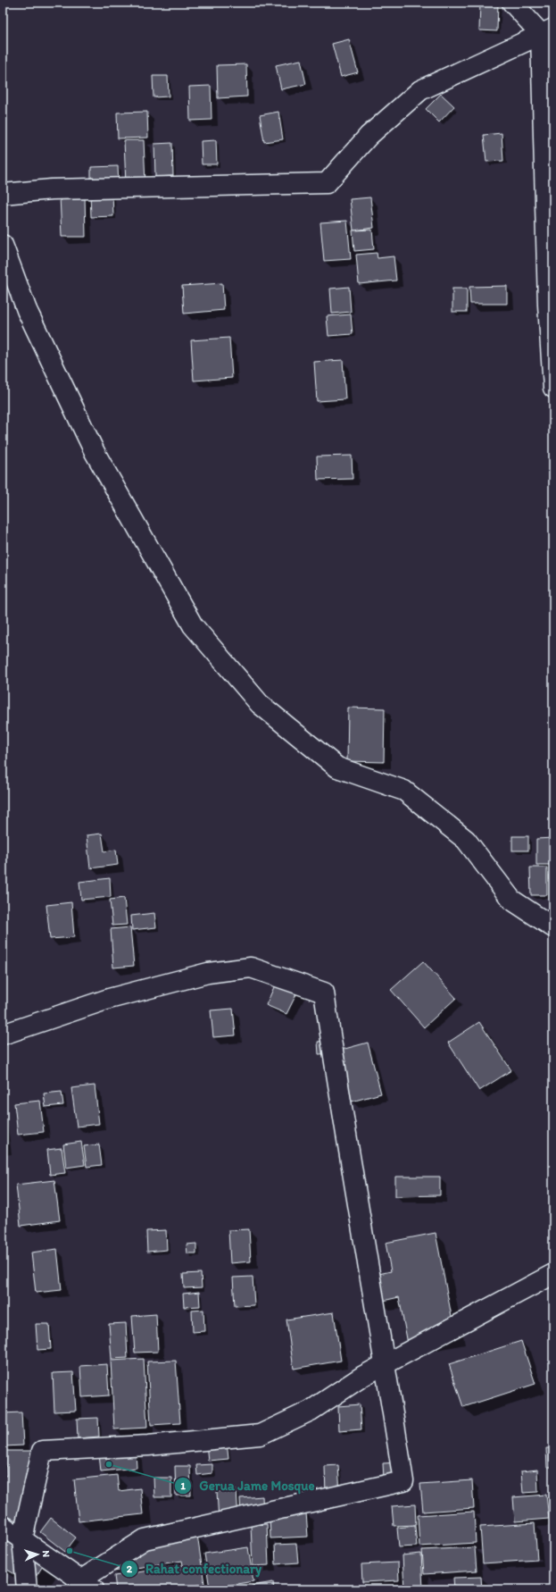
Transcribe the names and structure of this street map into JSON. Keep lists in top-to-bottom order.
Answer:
{
  "places": ["Gerua Jame Mosque", "Rahat confectionary"],
  "north": "right"
}
